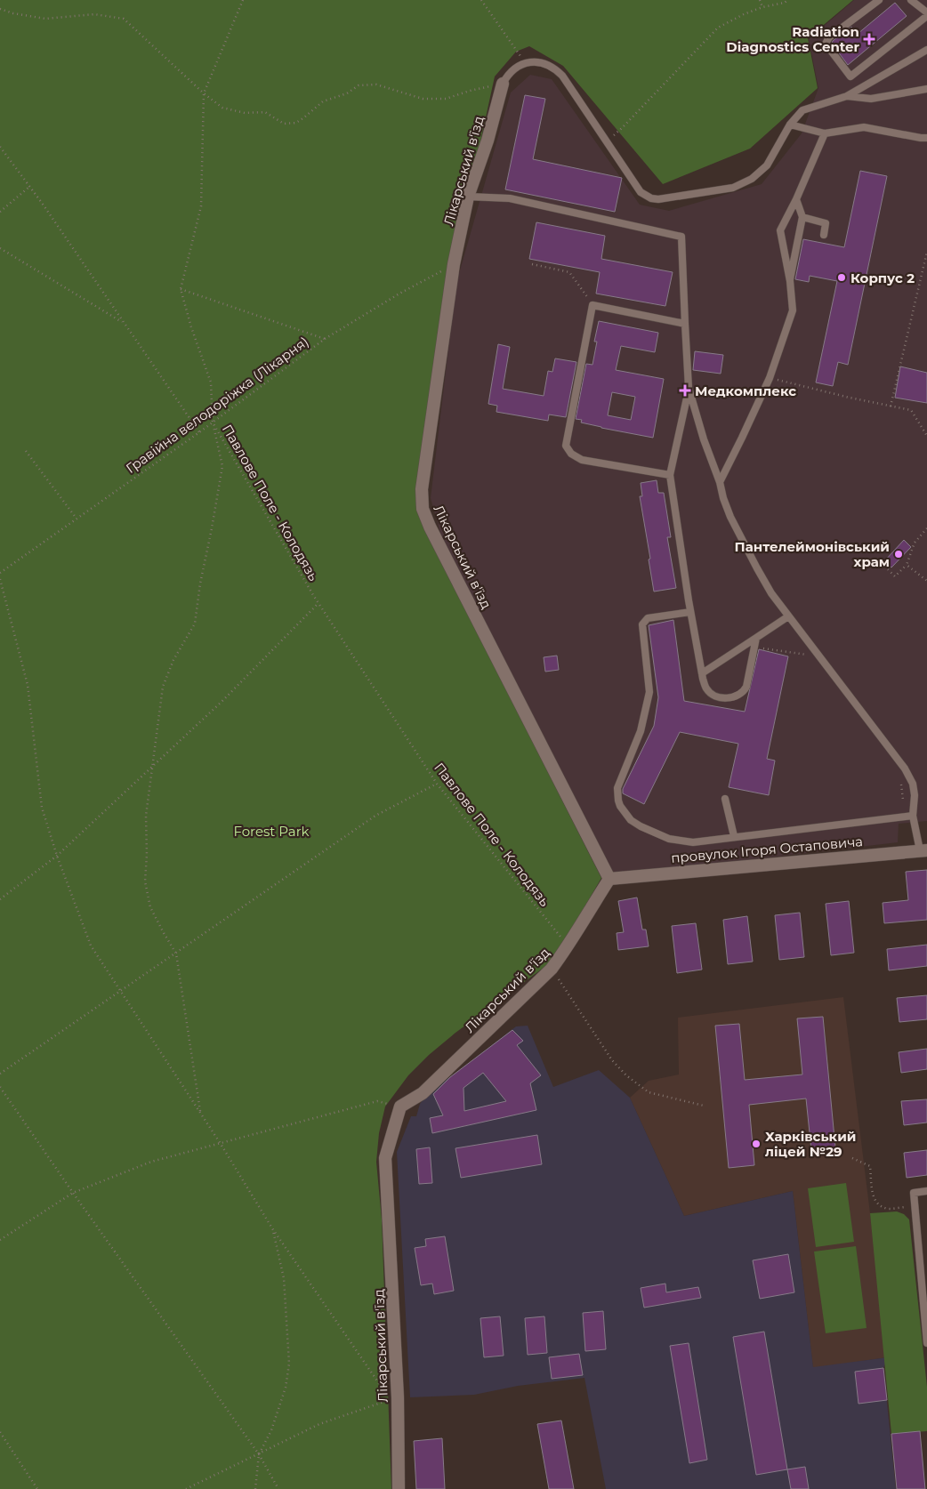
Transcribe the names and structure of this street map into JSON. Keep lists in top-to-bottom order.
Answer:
{
  "streets": {
    "street": ["Лікарський в'їзд", "провулок Ігоря Остаповича"],
    "path": ["Гравійна велодоріжка (Лікарня)", "Павлове Поле - Колодязь"]
  },
  "crossings": [
    ["Лікарський в'їзд", "Гравійна велодоріжка (Лікарня)"],
    ["Лікарський в'їзд", "Павлове Поле - Колодязь"],
    ["Лікарський в'їзд", "провулок Ігоря Остаповича"],
    ["Гравійна велодоріжка (Лікарня)", "Павлове Поле - Колодязь"]
  ],
  "parks": ["Forest Park"],
  "places": {
    "health": ["Radiation Diagnostics Center", "Медкомплекс"],
    "other": ["Корпус 2", "Пантелеймонівський храм", "Харківський ліцей №29"]
  }
}
